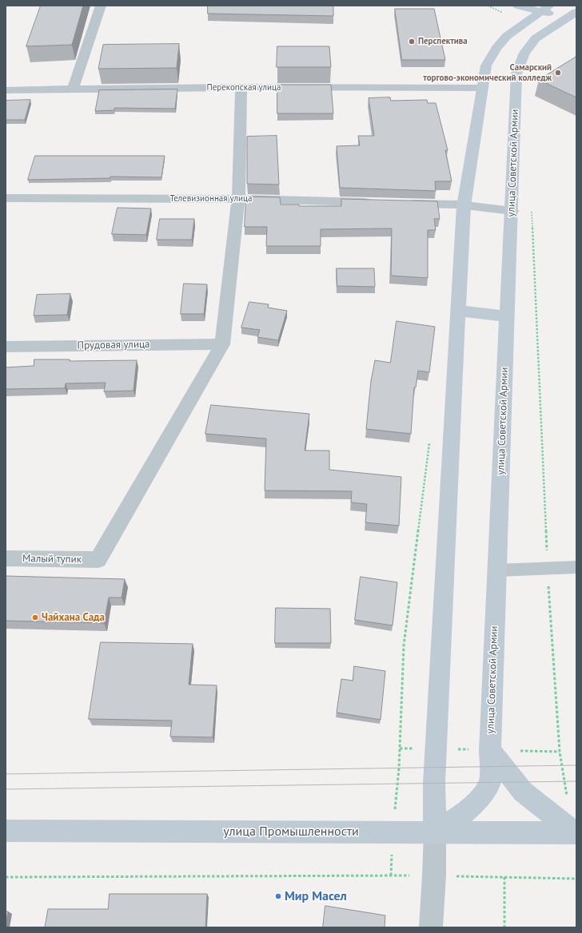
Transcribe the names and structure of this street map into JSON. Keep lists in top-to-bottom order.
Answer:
{
  "streets": {
    "main road": ["улица Советской Армии", "улица Промышленности"],
    "street": [
      "Перекопская улица",
      "Телевизионная улица",
      "Прудовая улица",
      "Малый тупик"
    ]
  },
  "crossings": [
    ["улица Советской Армии", "улица Промышленности"],
    ["Прудовая улица", "Малый тупик"]
  ],
  "places": [
    "Перспектива",
    "Самарский торгово-экономический колледж",
    "Чайхана Сада",
    "Мир Масел"
  ]
}
